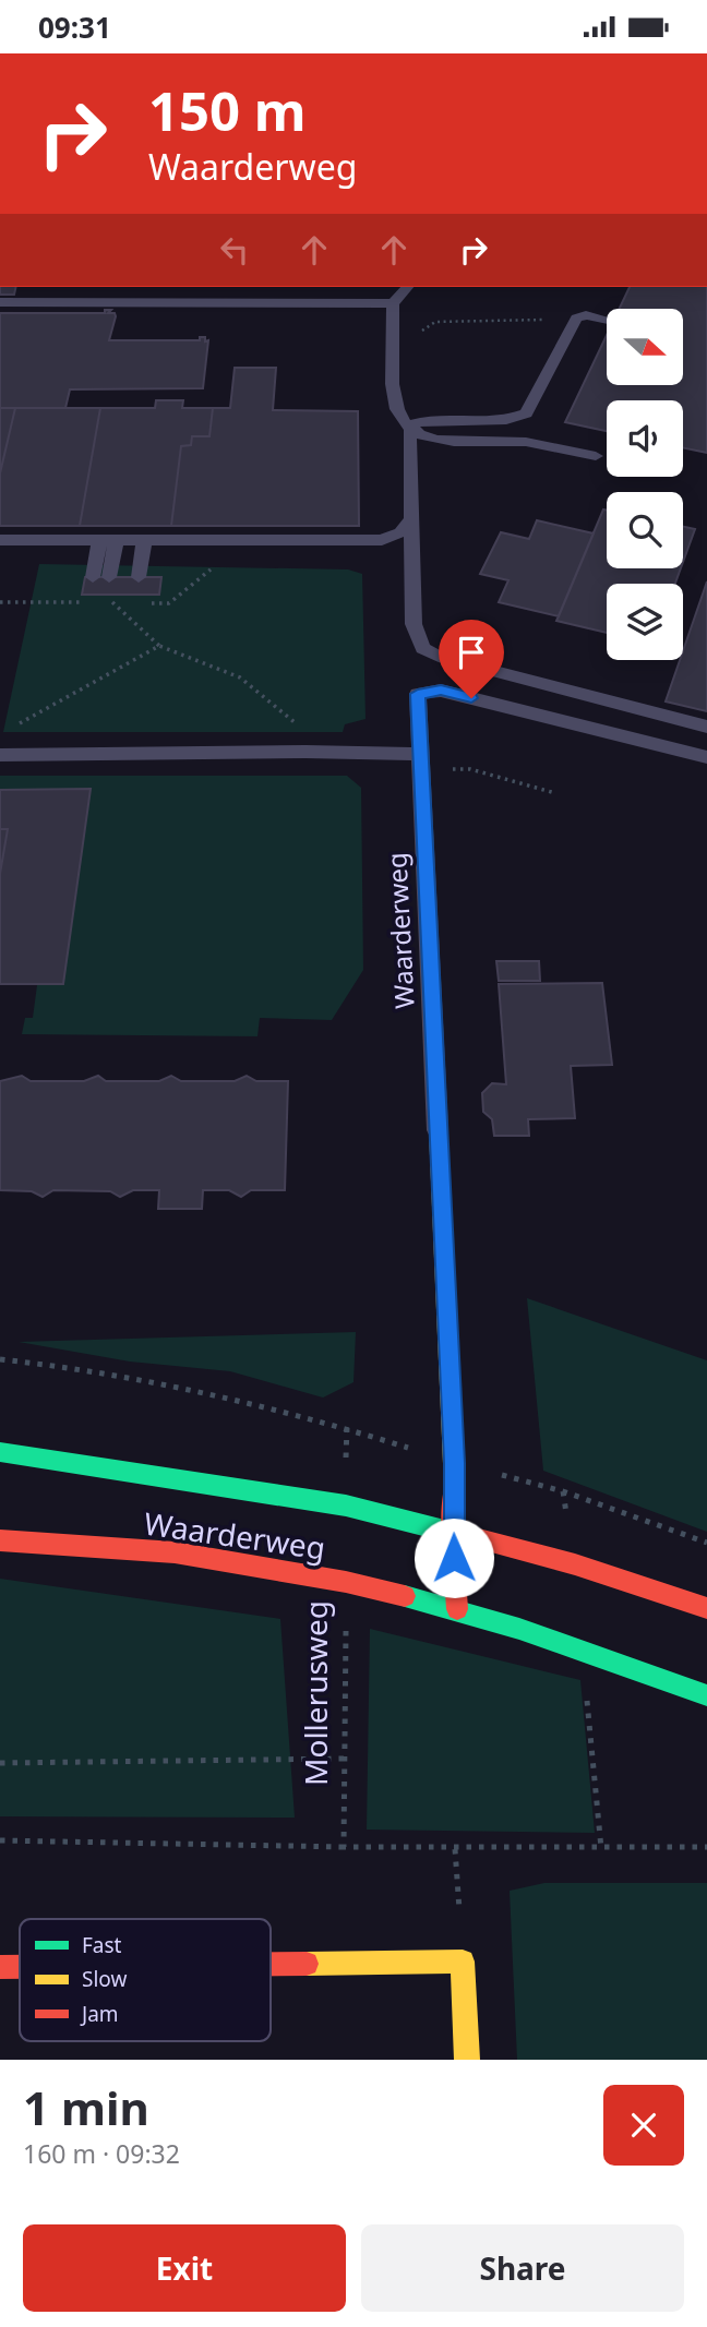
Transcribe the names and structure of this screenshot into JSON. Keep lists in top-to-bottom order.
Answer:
{
  "streets": {
    "main road": ["Waarderweg"],
    "path": ["Mollerusweg"]
  },
  "crossings": [
    ["Waarderweg", "Mollerusweg"]
  ],
  "legend": ["Fast", "Slow", "Jam"],
  "north": "right",
  "page": {
    "status": "09:31",
    "turn": ["150 m", "Waarderweg"],
    "heading": ["1 min", "160 m · 09:32"],
    "buttons": ["Exit", "Share"]
  }
}
